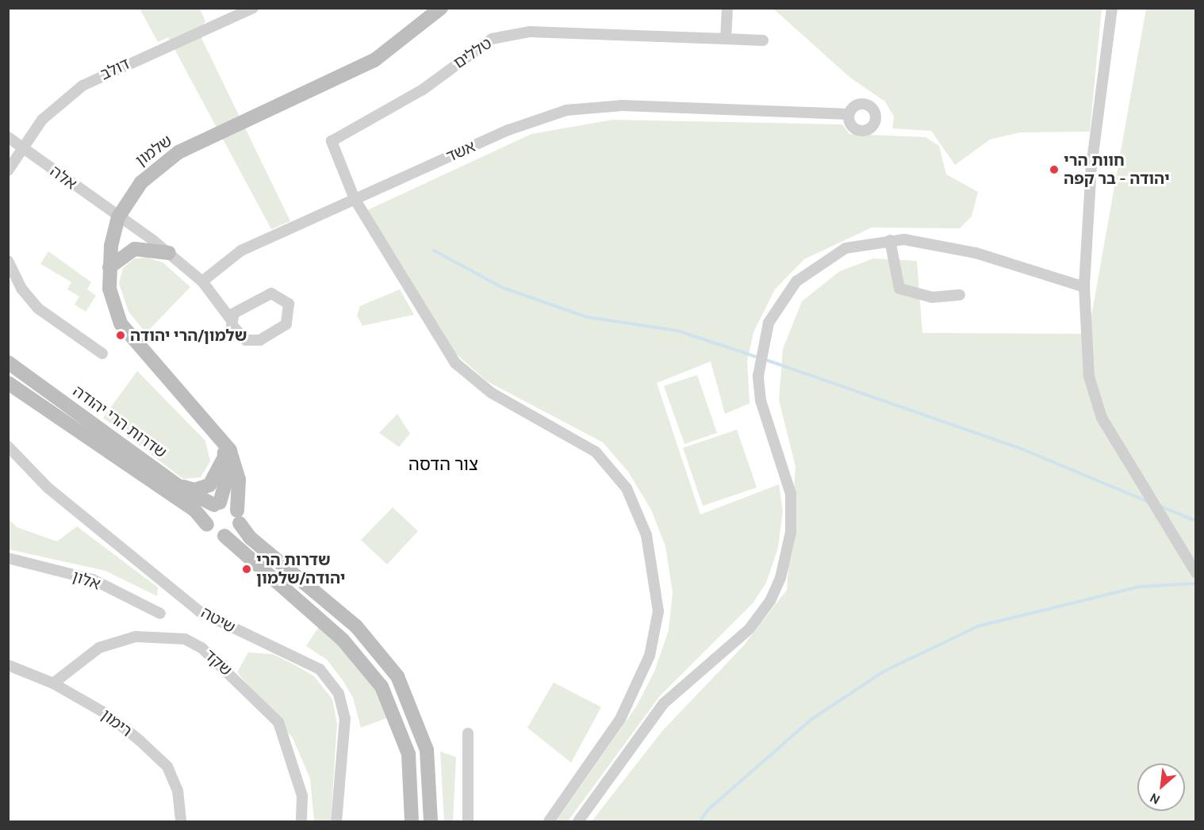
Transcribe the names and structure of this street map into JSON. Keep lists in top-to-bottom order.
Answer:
{
  "streets": {
    "street": [
      "טללים",
      "דולב",
      "שלמון",
      "אשד",
      "אלה",
      "שדרות הרי יהודה",
      "אלון",
      "שיטה",
      "שקד",
      "רימון"
    ]
  },
  "crossings": [
    ["טללים", "אשד"],
    ["דולב", "אלה"],
    ["שלמון", "אלה"],
    ["שלמון", "שדרות הרי יהודה"],
    ["שקד", "רימון"]
  ],
  "districts": ["צור הדסה"],
  "places": ["חוות הרי יהודה - בר קפה", "שלמון/הרי יהודה", "שדרות הרי יהודה/שלמון"],
  "north": "bottom left"
}
